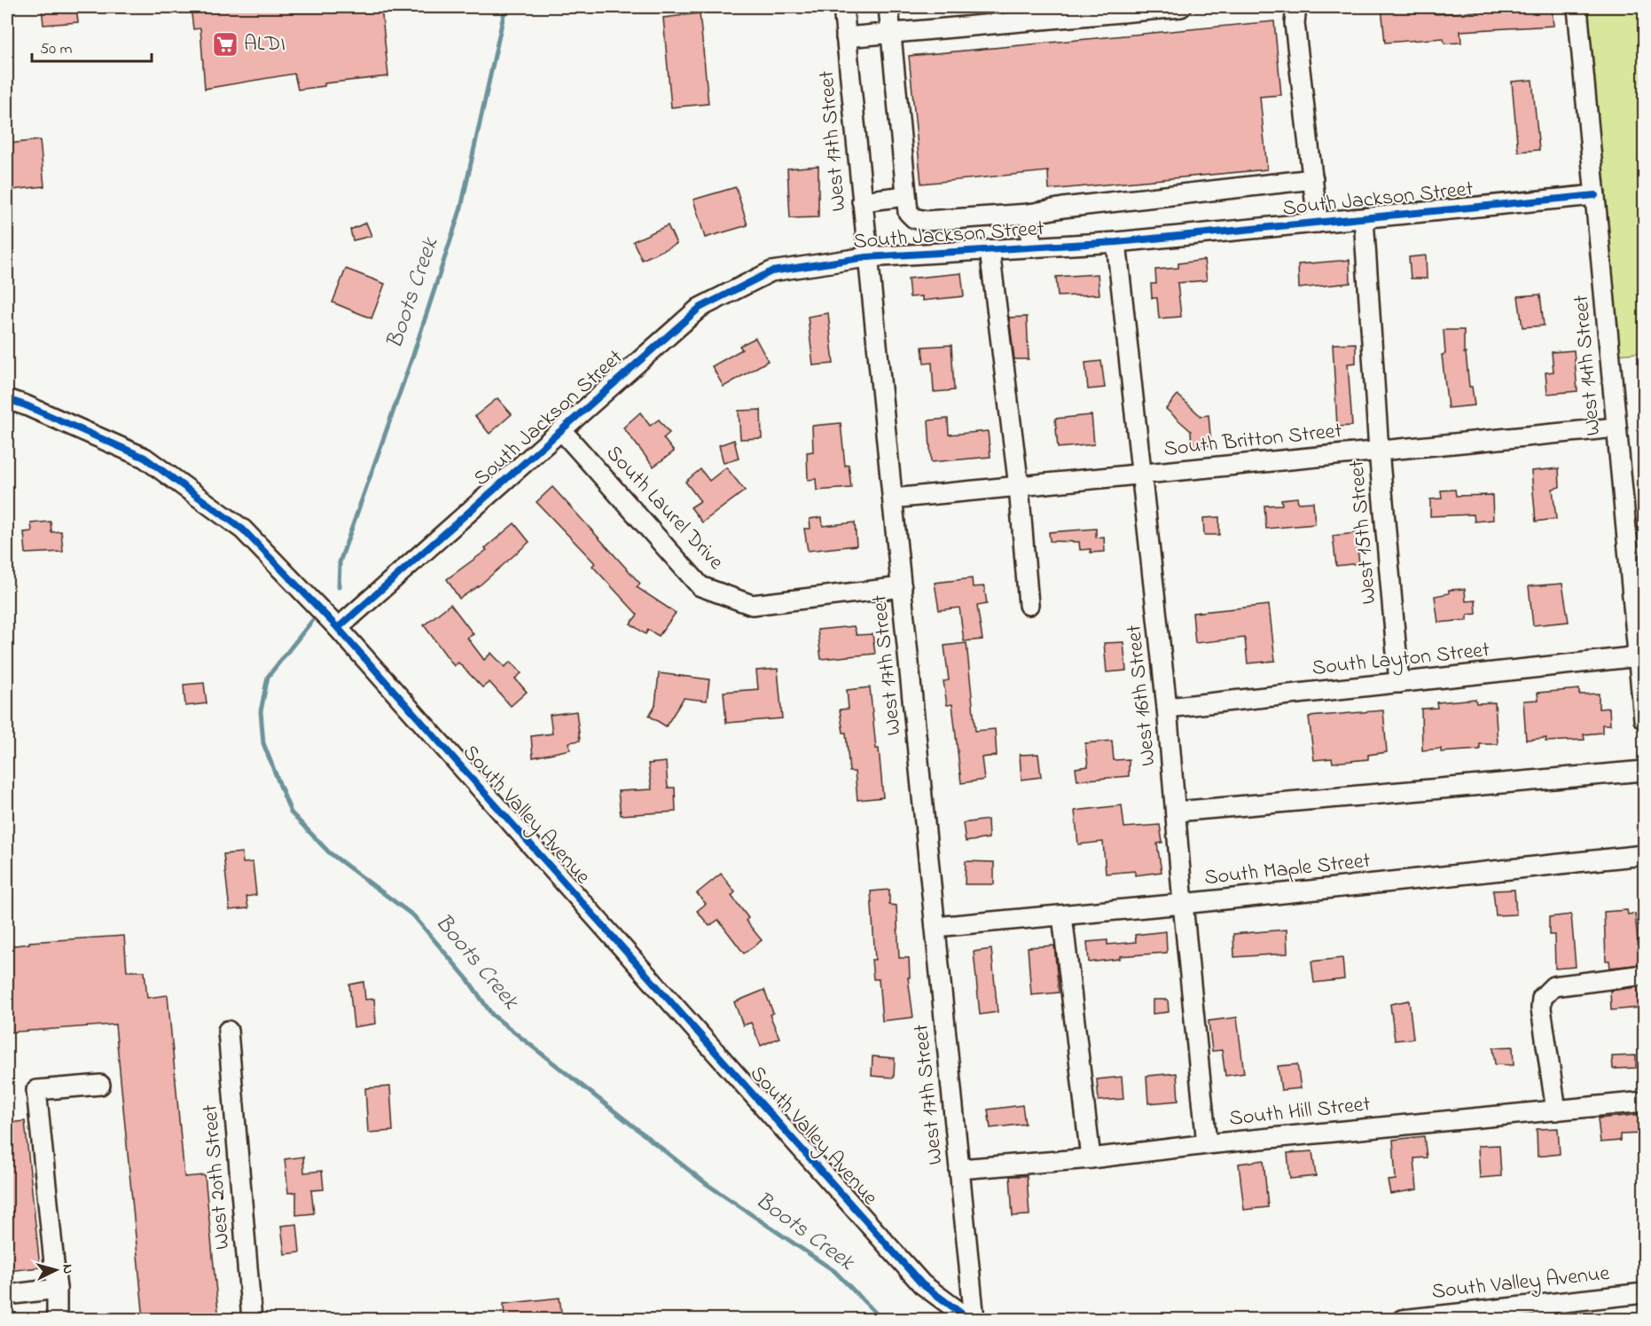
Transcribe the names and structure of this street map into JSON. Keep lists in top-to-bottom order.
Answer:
{
  "streets": {
    "street": [
      "West 17th Street",
      "South Jackson Street",
      "West 14th Street",
      "South Britton Street",
      "South Laurel Drive",
      "West 15th Street",
      "South Layton Street",
      "West 16th Street",
      "South Valley Avenue",
      "South Maple Street",
      "South Hill Street",
      "West 20th Street"
    ]
  },
  "crossings": [
    ["West 17th Street", "South Jackson Street"],
    ["West 17th Street", "South Britton Street"],
    ["West 17th Street", "South Laurel Drive"],
    ["West 17th Street", "South Maple Street"],
    ["West 17th Street", "South Hill Street"],
    ["South Jackson Street", "West 14th Street"],
    ["South Jackson Street", "South Laurel Drive"],
    ["South Jackson Street", "West 15th Street"],
    ["South Jackson Street", "West 16th Street"],
    ["South Jackson Street", "South Valley Avenue"],
    ["West 14th Street", "South Britton Street"],
    ["West 14th Street", "South Layton Street"],
    ["South Britton Street", "West 15th Street"],
    ["South Britton Street", "West 16th Street"],
    ["West 15th Street", "South Layton Street"],
    ["South Layton Street", "West 16th Street"],
    ["West 16th Street", "South Maple Street"],
    ["West 16th Street", "South Hill Street"]
  ],
  "water": ["Boots Creek"],
  "places": {
    "supermarket": ["ALDI"]
  },
  "scale_bar": "50 m",
  "north": "right"
}
